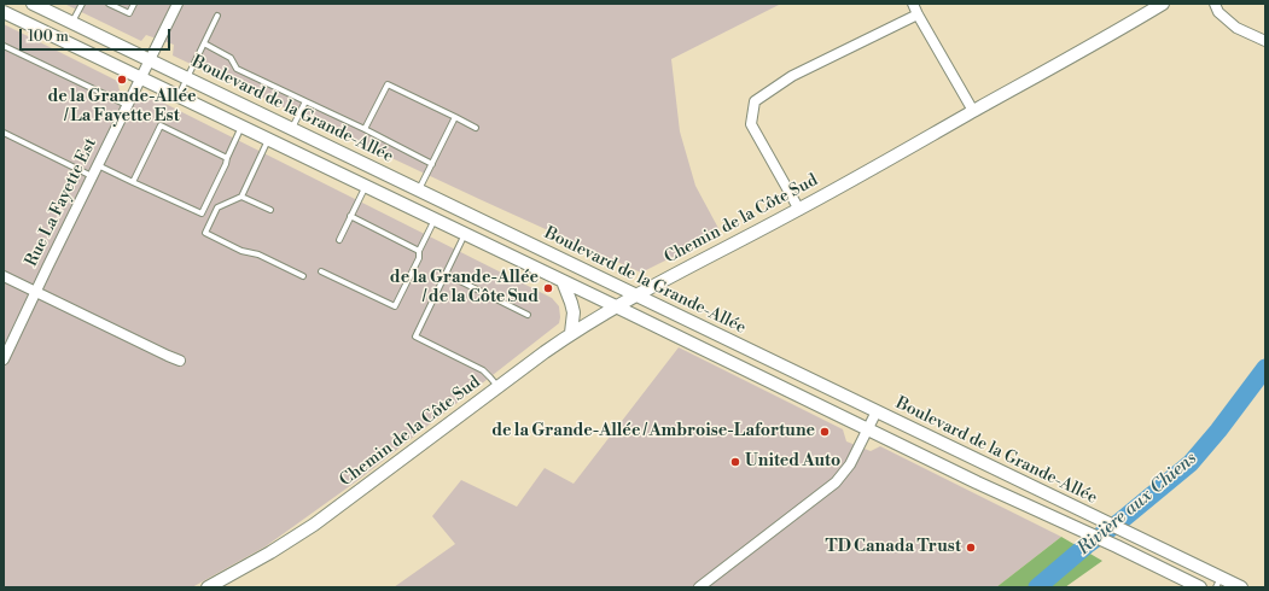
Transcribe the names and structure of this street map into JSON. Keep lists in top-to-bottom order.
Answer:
{
  "streets": {
    "street": ["Boulevard de la Grande-Allée", "Rue La Fayette Est", "Chemin de la Côte Sud"]
  },
  "crossings": [
    ["Boulevard de la Grande-Allée", "Rue La Fayette Est"],
    ["Boulevard de la Grande-Allée", "Chemin de la Côte Sud"]
  ],
  "water": ["Rivière aux Chiens"],
  "places": [
    "de la Grande-Allée / La Fayette Est",
    "de la Grande-Allée / de la Côte Sud",
    "de la Grande-Allée / Ambroise-Lafortune",
    "United Auto",
    "TD Canada Trust"
  ],
  "scale_bar": "100 m"
}
